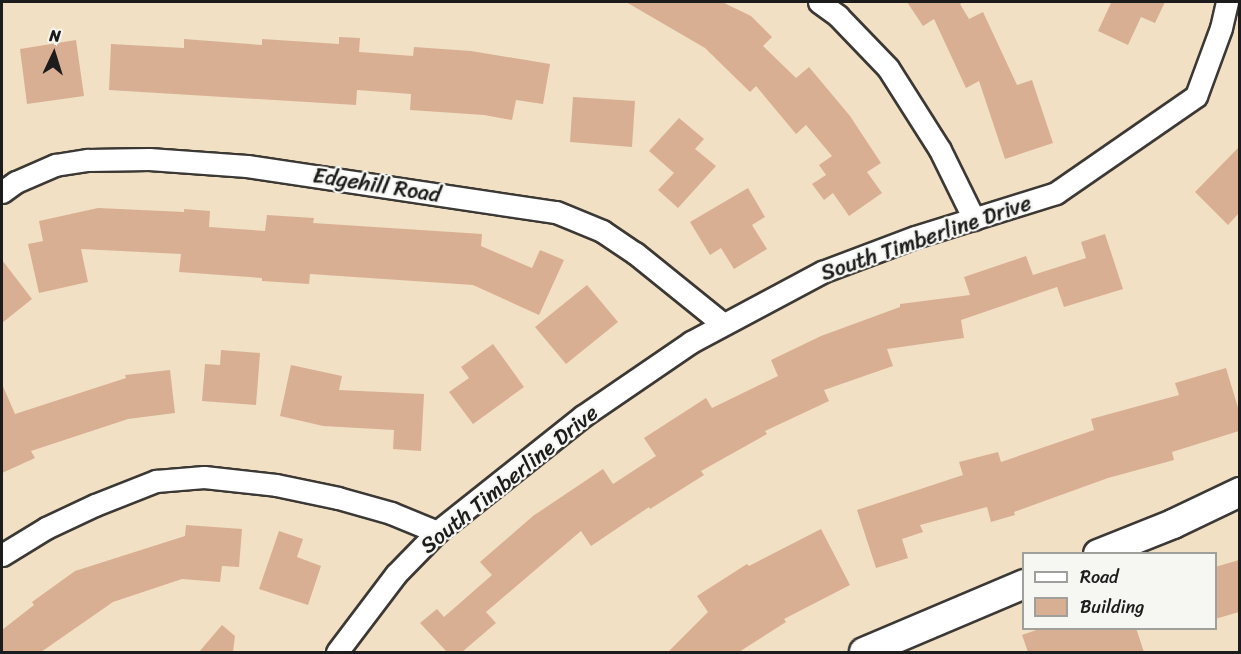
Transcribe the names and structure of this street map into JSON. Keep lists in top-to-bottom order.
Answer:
{
  "streets": {
    "street": ["Edgehill Road", "South Timberline Drive"]
  },
  "crossings": [
    ["Edgehill Road", "South Timberline Drive"]
  ],
  "legend": ["Road", "Building"],
  "north": "top"
}
